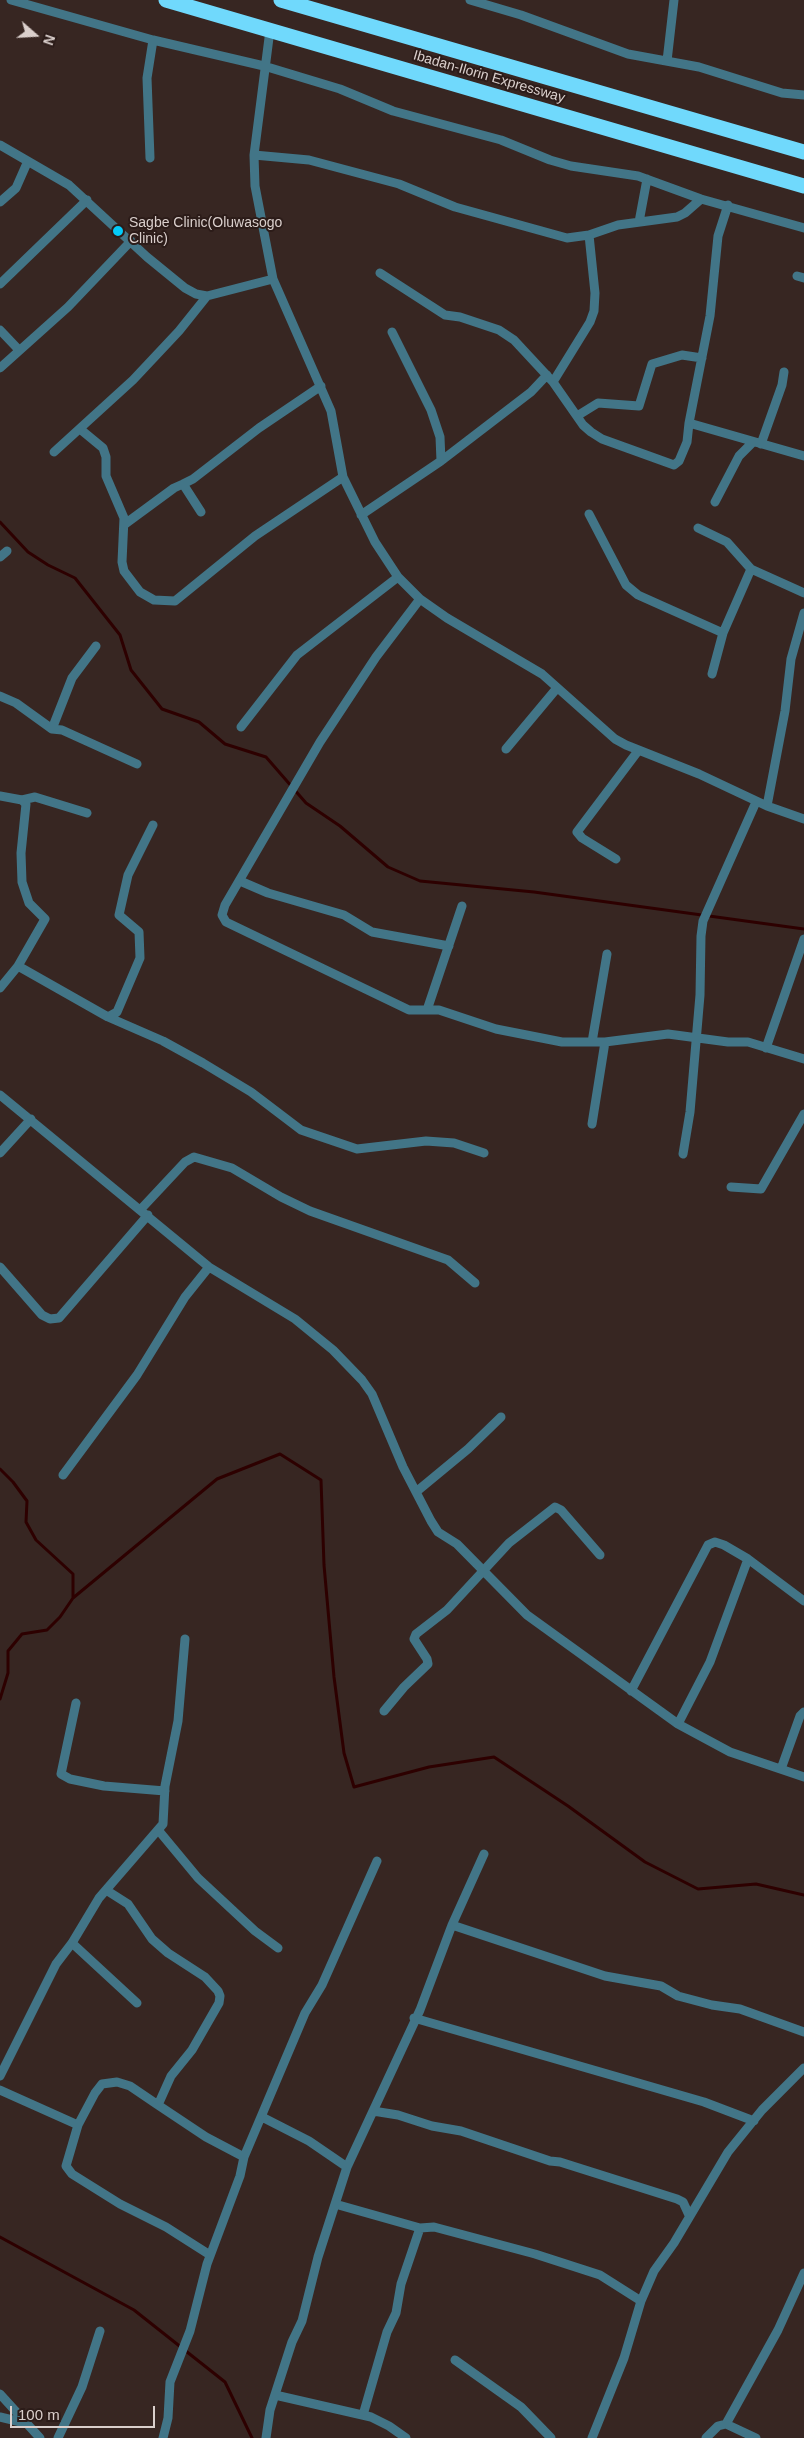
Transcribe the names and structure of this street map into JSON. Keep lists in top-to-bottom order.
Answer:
{
  "streets": {
    "highway": ["Ibadan-Ilorin Expressway"]
  },
  "places": ["Sagbe Clinic(Oluwasogo Clinic)"],
  "scale_bar": "100 m",
  "north": "right"
}
